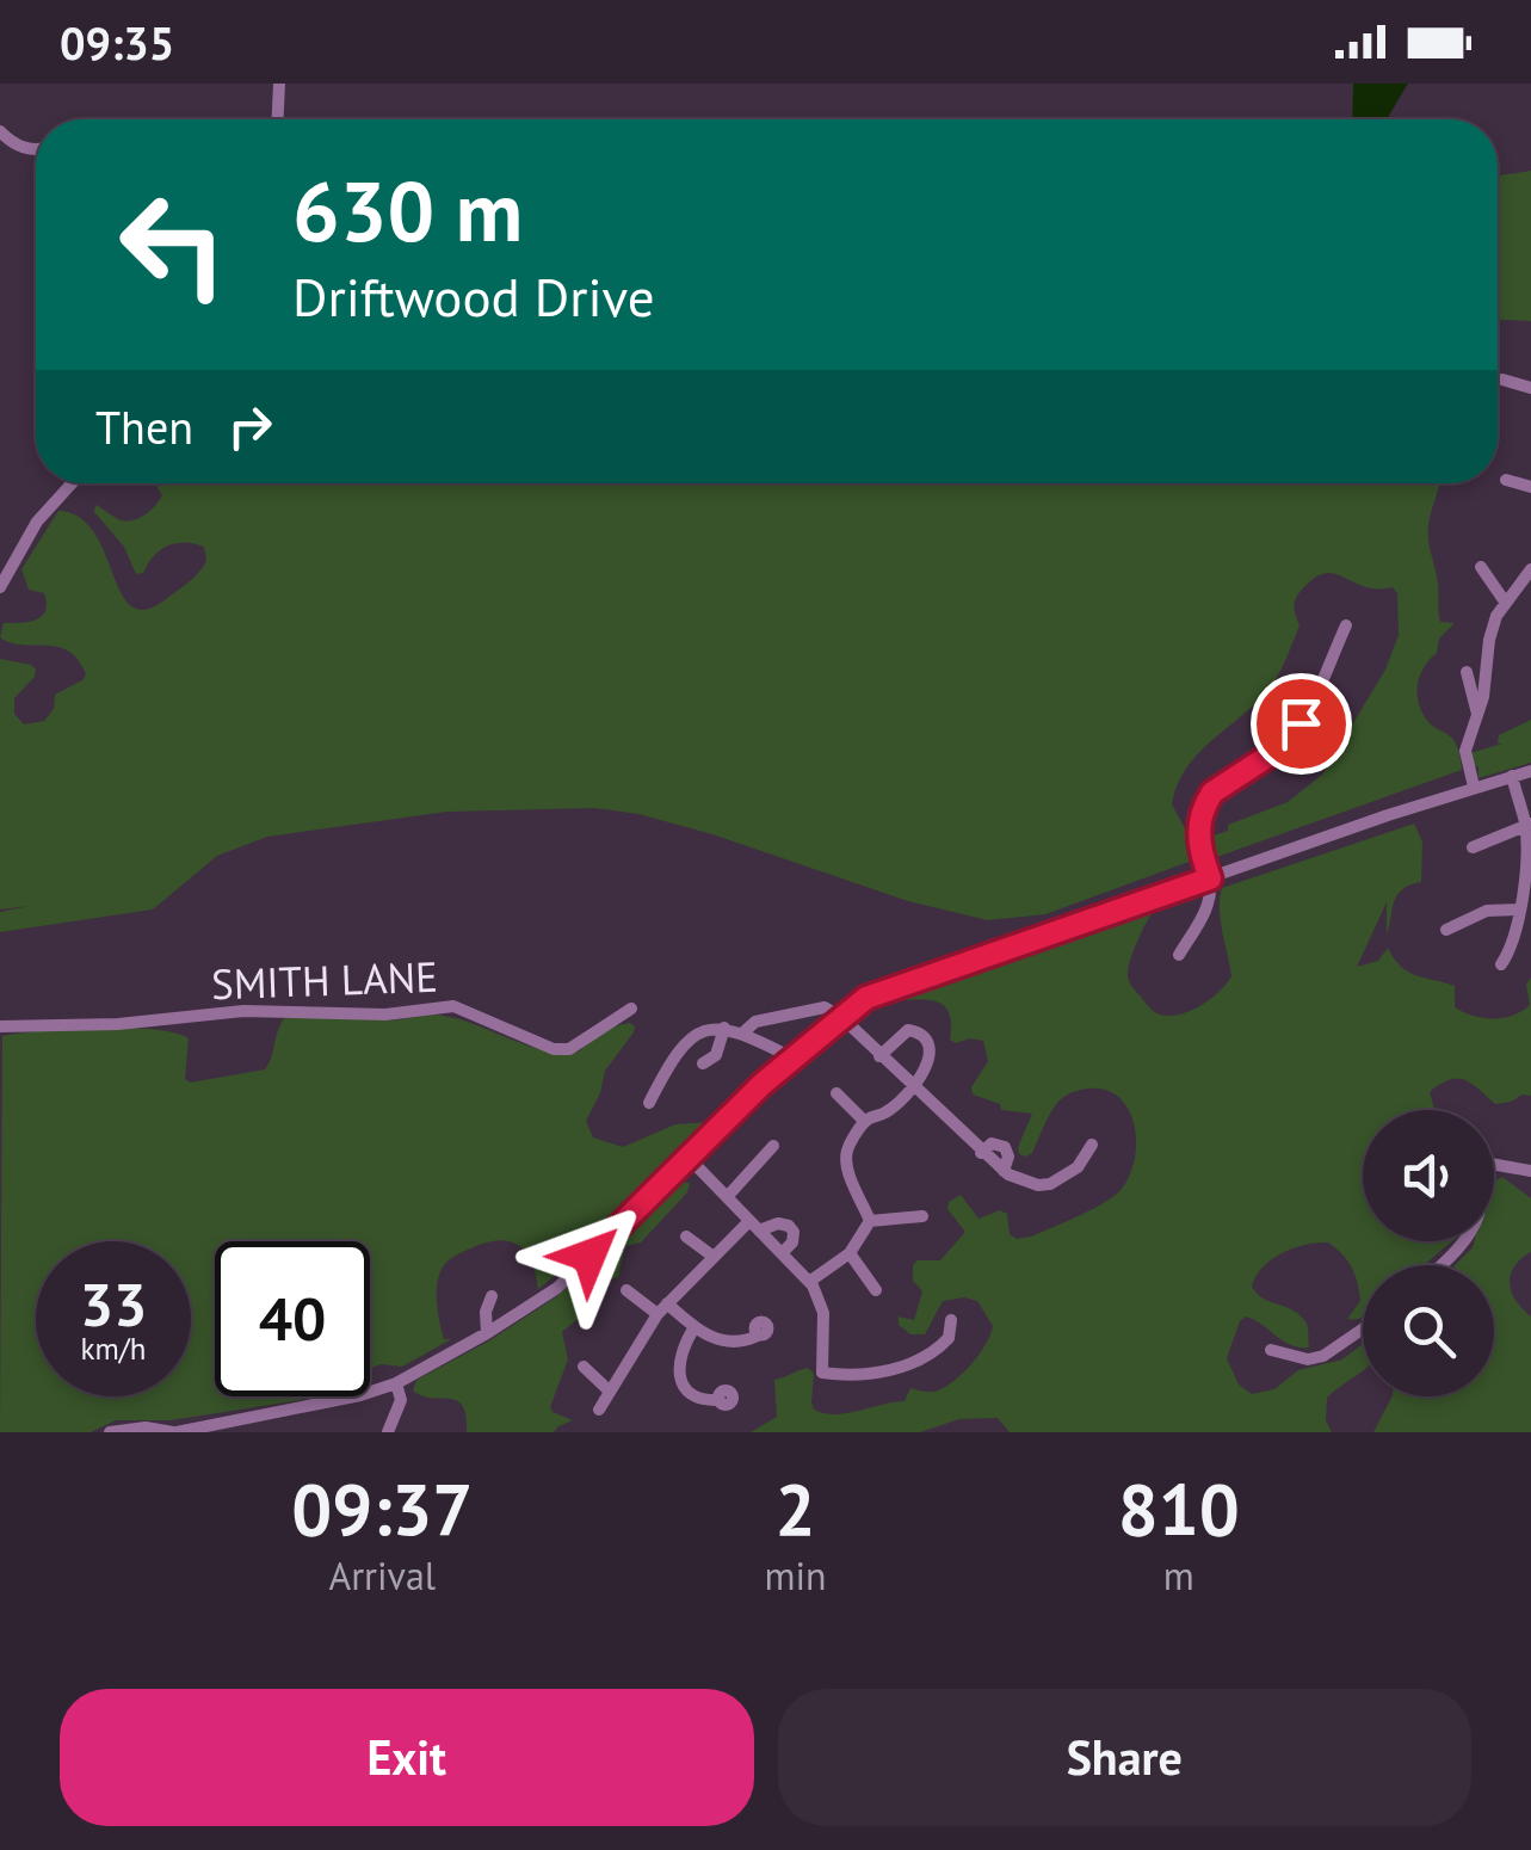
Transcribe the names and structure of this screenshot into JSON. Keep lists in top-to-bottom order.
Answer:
{
  "streets": {
    "street": ["SMITH LANE"]
  },
  "page": {
    "status": "09:35",
    "turn": ["630 m", "Driftwood Drive"],
    "then": "Then",
    "speed": "33 km/h",
    "limit": "40",
    "eta": [
      "09:37",
      "Arrival",
      "2",
      "min",
      "810",
      "m"
    ],
    "buttons": ["Exit", "Share"]
  }
}
